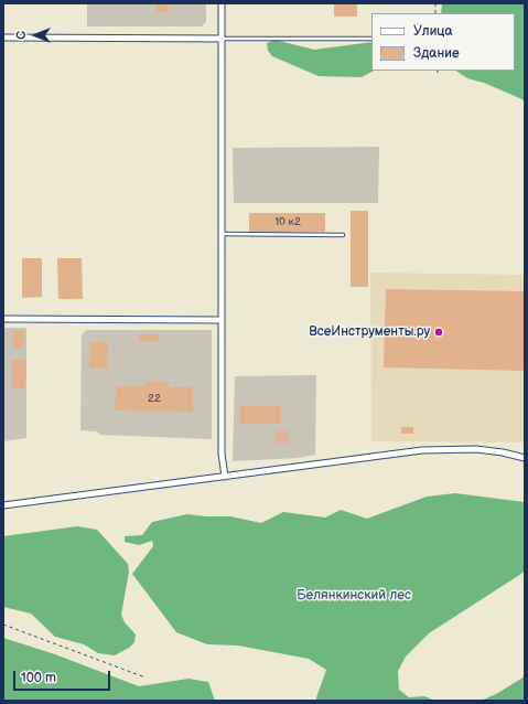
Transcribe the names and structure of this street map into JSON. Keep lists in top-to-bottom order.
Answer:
{
  "parks": ["Белянкинский лес"],
  "places": ["ВсеИнструменты.ру"],
  "house_numbers": ["10 к2", "22"],
  "legend": ["Улица", "Здание"],
  "scale_bar": "100 m",
  "north": "left"
}
